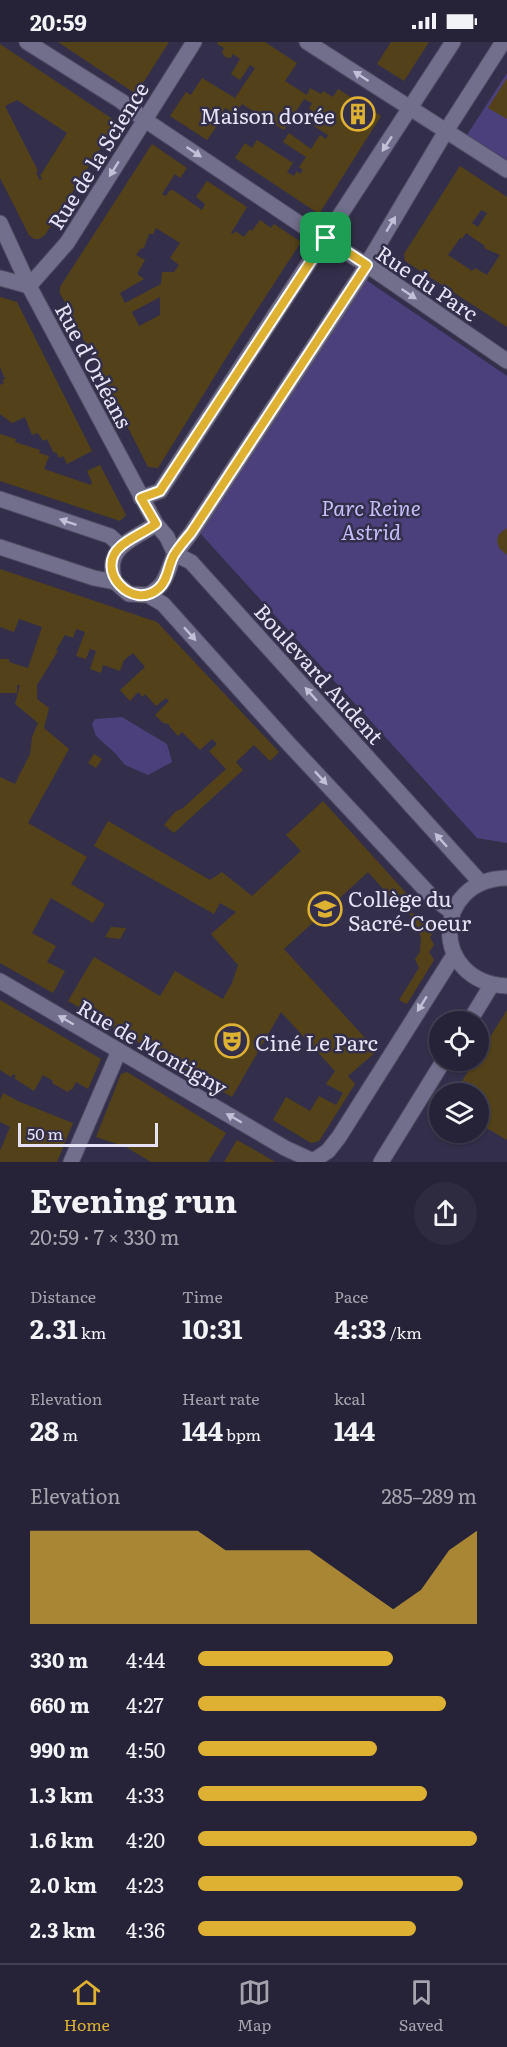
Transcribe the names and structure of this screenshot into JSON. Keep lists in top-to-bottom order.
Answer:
{
  "streets": {
    "street": [
      "Rue de la Science",
      "Rue du Parc",
      "Rue d'Orléans",
      "Boulevard Audent",
      "Rue de Montigny"
    ]
  },
  "crossings": [
    ["Rue de la Science", "Rue du Parc"],
    ["Rue de la Science", "Rue d'Orléans"],
    ["Rue d'Orléans", "Boulevard Audent"]
  ],
  "one_way": ["Rue de la Science", "Rue du Parc"],
  "parks": ["Parc Reine Astrid"],
  "places": {
    "building": ["Maison dorée"],
    "school or university": ["Collège du Sacré-Coeur"],
    "theatre": ["Ciné Le Parc"]
  },
  "scale_bar": "50 m",
  "page": {
    "status": "20:59",
    "scale": "50 m",
    "heading": ["Evening run", "20:59 · 7 × 330 m"],
    "stats": [
      ["Distance", "2.31 km"],
      ["Time", "10:31"],
      ["Pace", "4:33 /km"],
      ["Elevation", "28 m"],
      ["Heart rate", "144 bpm"],
      ["kcal", "144"]
    ],
    "chart": ["Elevation", "285–289 m"],
    "list": [
      {
        "name": "330 m",
        "note": "4:44"
      },
      {
        "name": "660 m",
        "note": "4:27"
      },
      {
        "name": "990 m",
        "note": "4:50"
      },
      {
        "name": "1.3 km",
        "note": "4:33"
      },
      {
        "name": "1.6 km",
        "note": "4:20"
      },
      {
        "name": "2.0 km",
        "note": "4:23"
      },
      {
        "name": "2.3 km",
        "note": "4:36"
      }
    ],
    "tabs": ["Home", "Map", "Saved"]
  }
}
